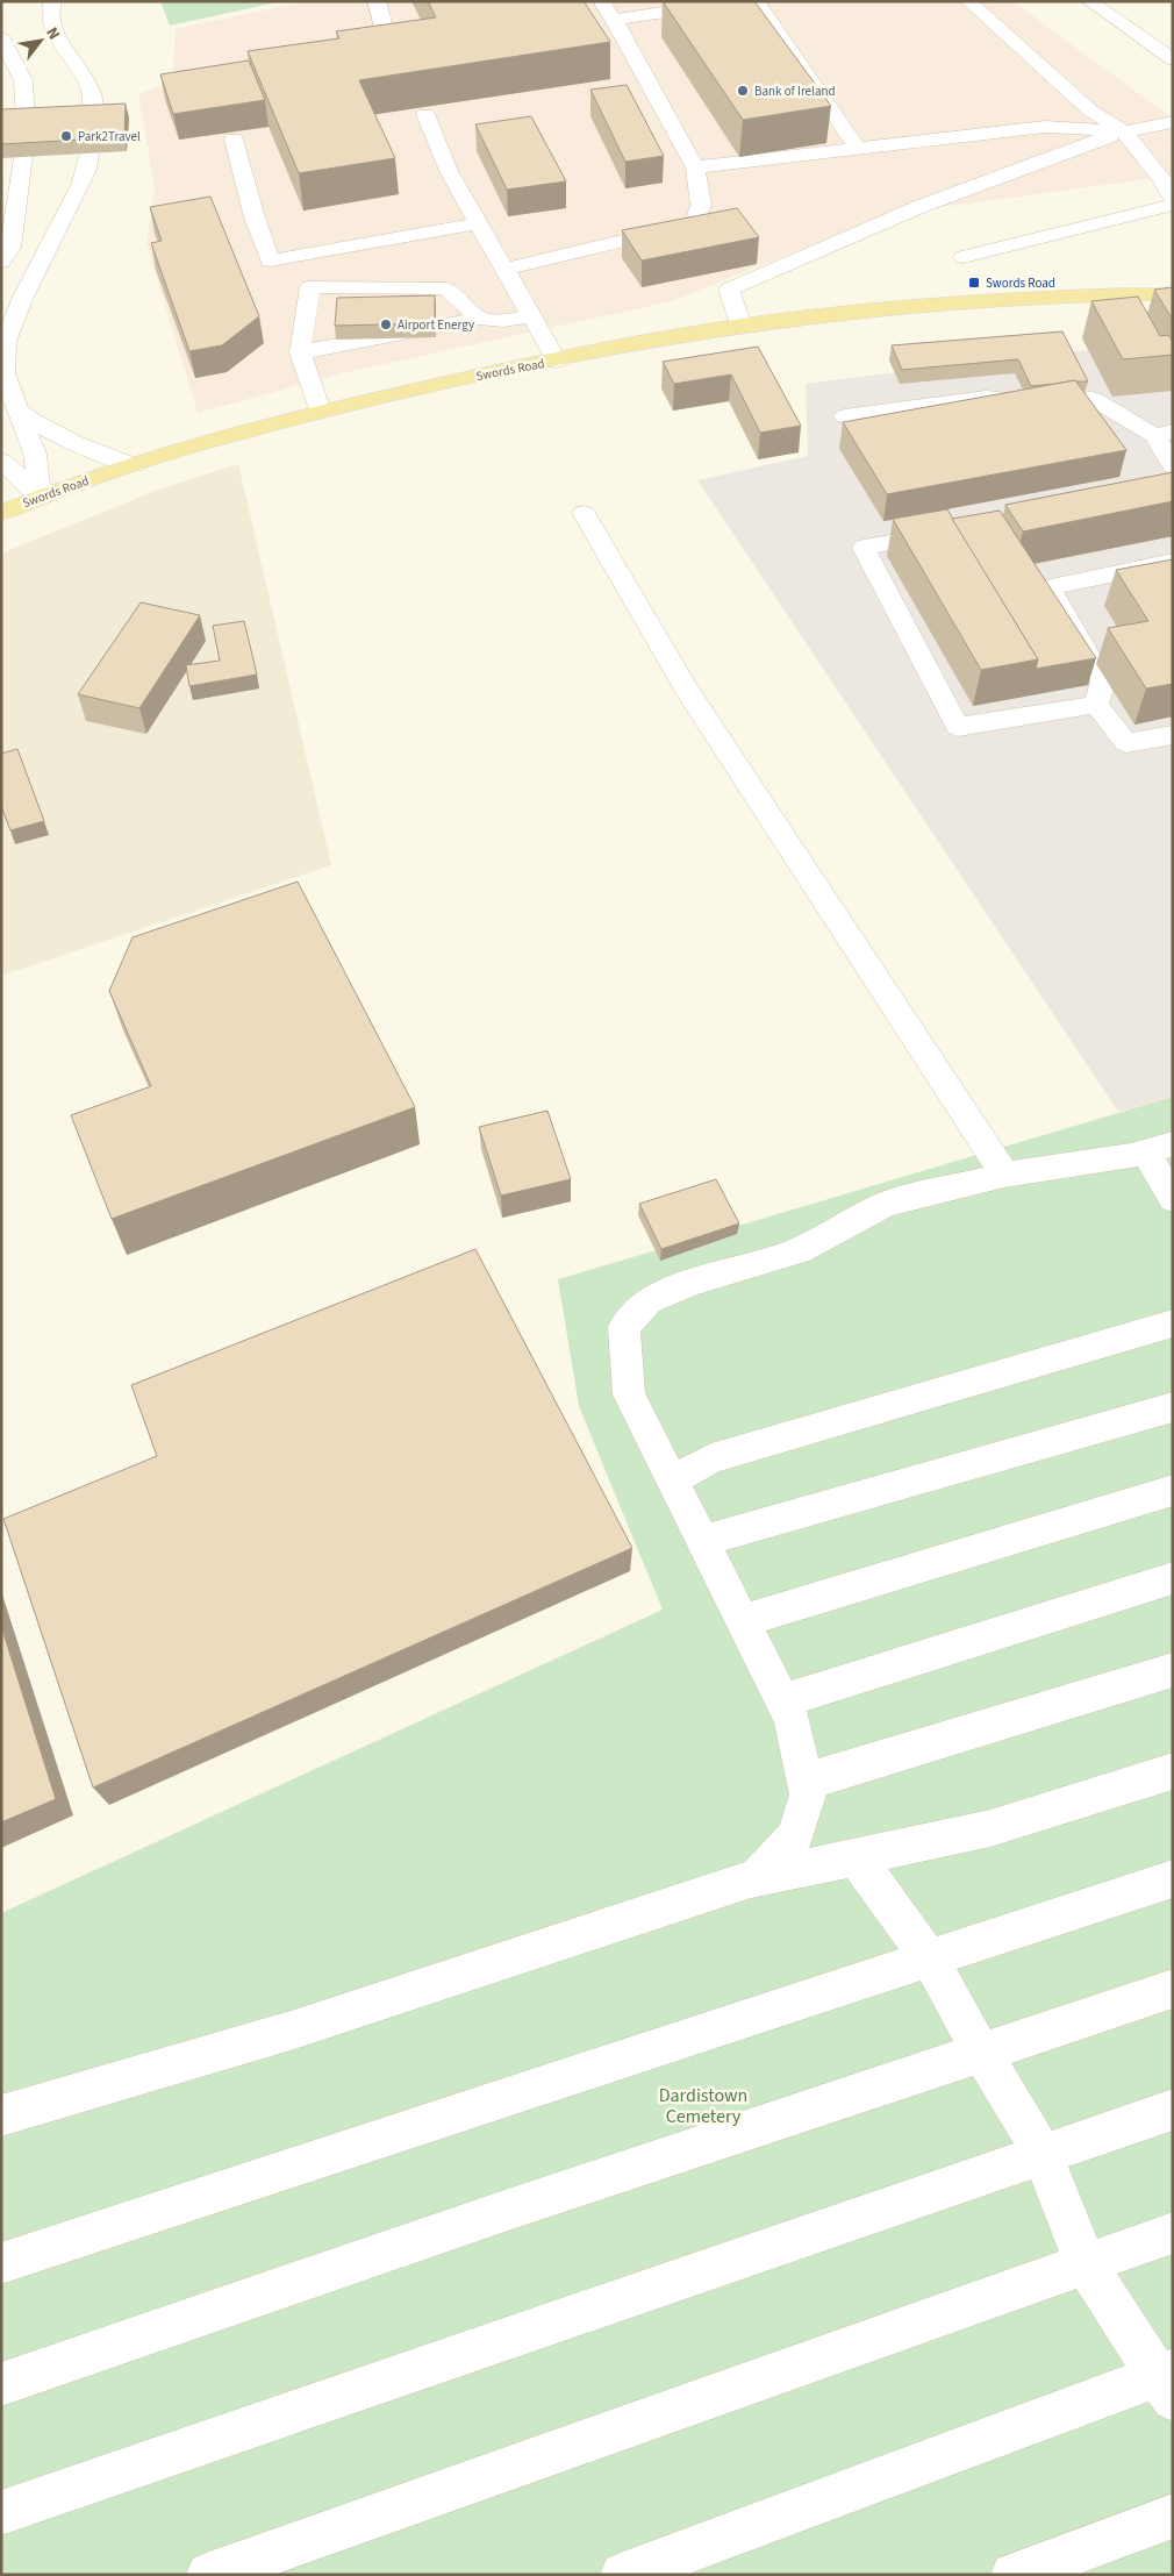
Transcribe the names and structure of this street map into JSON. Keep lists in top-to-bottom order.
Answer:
{
  "streets": {
    "main road": ["Swords Road"]
  },
  "parks": ["Dardistown Cemetery"],
  "places": {
    "other": ["Bank of Ireland", "Park2Travel", "Airport Energy"],
    "transit": ["Swords Road"]
  },
  "north": "top right"
}
